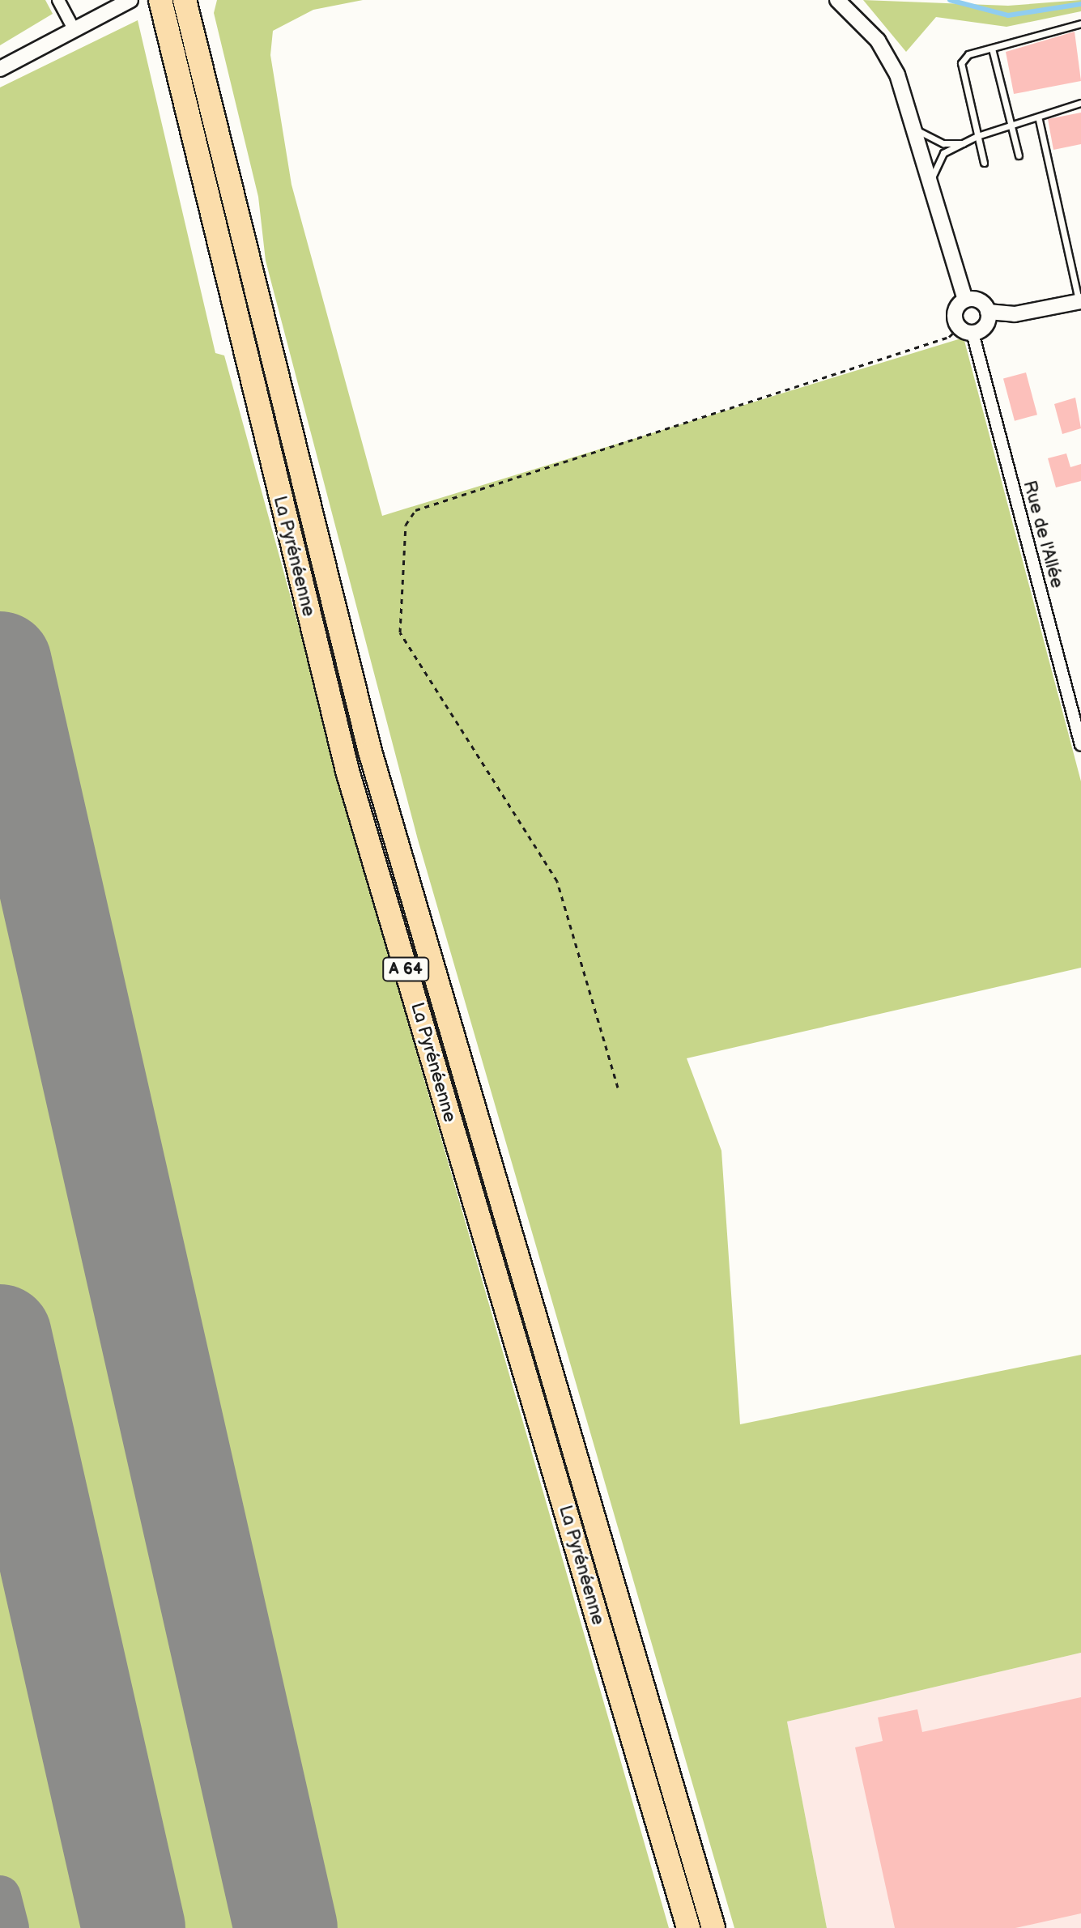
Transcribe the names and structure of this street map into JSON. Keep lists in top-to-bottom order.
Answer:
{
  "streets": {
    "highway": ["La Pyrénéenne", "A 64"],
    "street": ["Rue de l'Allée"]
  }
}
